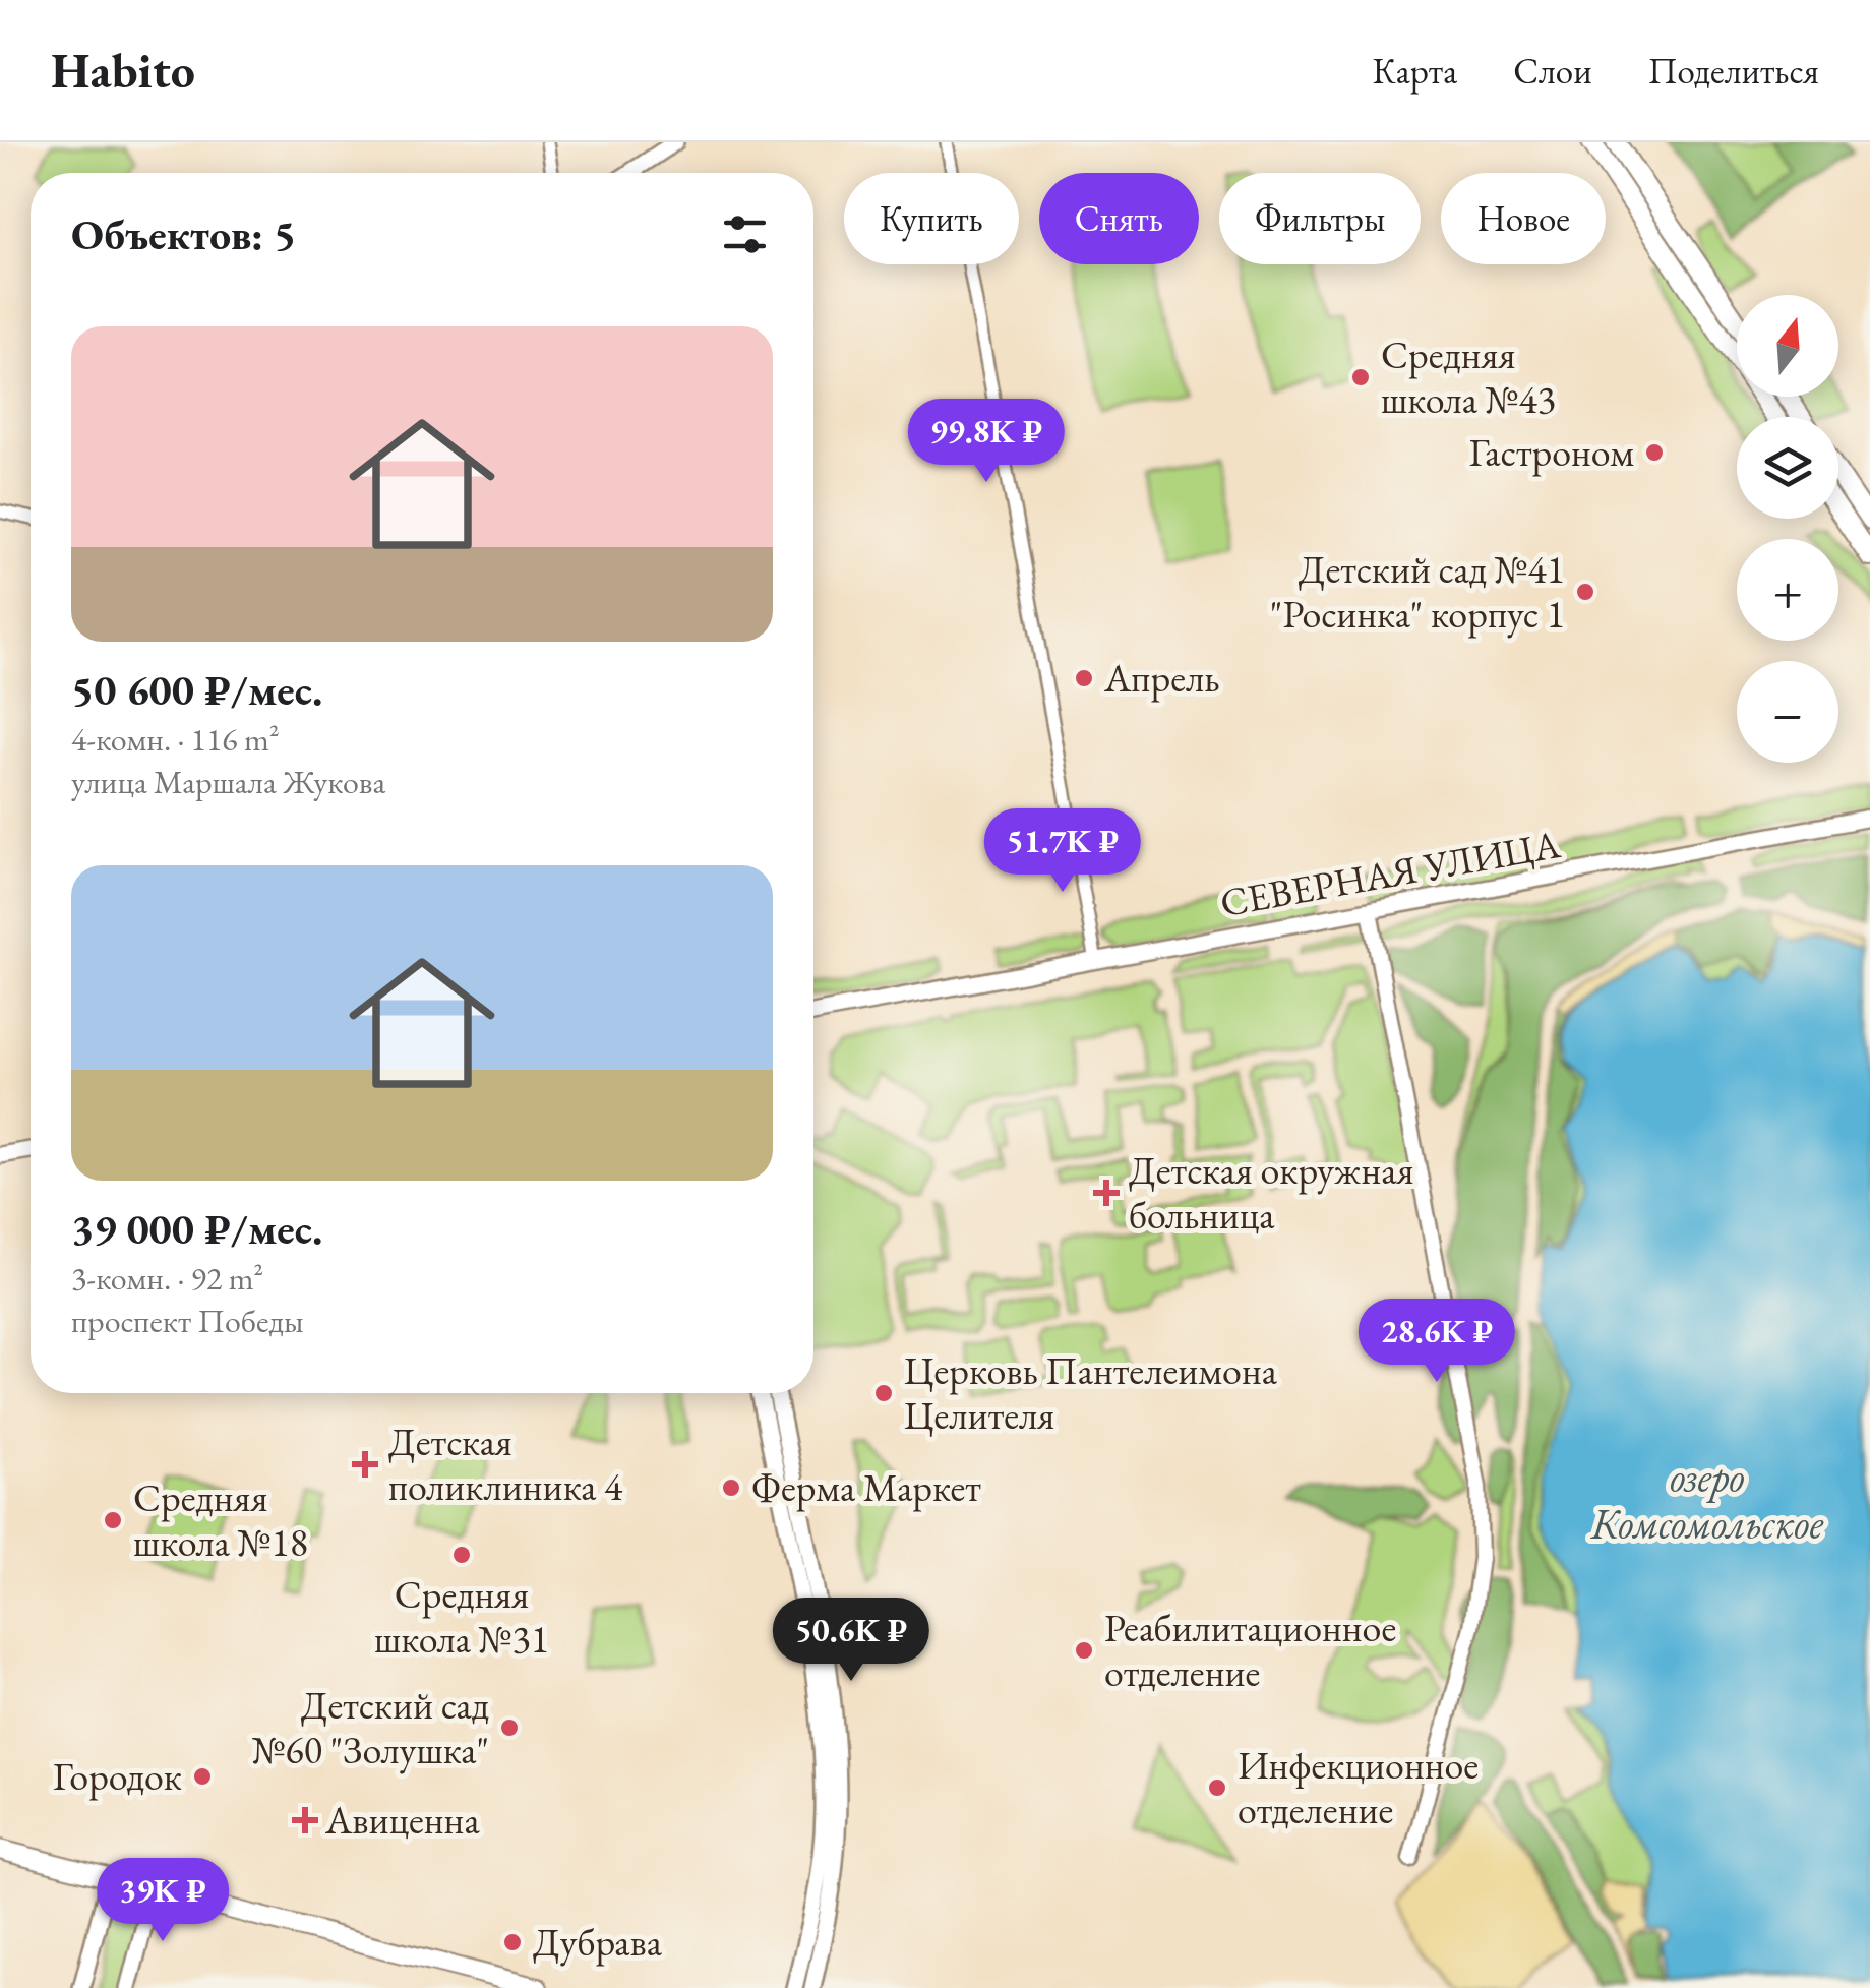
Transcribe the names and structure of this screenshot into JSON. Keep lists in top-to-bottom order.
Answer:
{
  "streets": {
    "main road": ["СЕВЕРНАЯ УЛИЦА"]
  },
  "water": ["озеро Комсомольское"],
  "places": {
    "other": [
      "Средняя школа №43",
      "Гастроном",
      "Детский сад №41 \"Росинка\" корпус 1",
      "Апрель",
      "Церковь Пантелеимона Целителя",
      "Ферма Маркет",
      "Средняя школа №18",
      "Средняя школа №31",
      "Реабилитационное отделение",
      "Детский сад №60 \"Золушка\"",
      "Городок",
      "Инфекционное отделение",
      "Дубрава"
    ],
    "health": ["Детская окружная больница", "Детская поликлиника 4", "Авиценна"]
  },
  "north": "top",
  "page": {
    "header": "Habito",
    "nav": ["Карта", "Слои", "Поделиться"],
    "chip": [
      "Купить",
      "Снять",
      "Фильтры",
      "Новое"
    ],
    "heading": "Объектов: 5",
    "map_buttons": ["+", "−"],
    "list": [
      {
        "name": "50 600 ₽/мес.",
        "note": "4-комн. · 116 m² · улица Маршала Жукова"
      },
      {
        "name": "39 000 ₽/мес.",
        "note": "3-комн. · 92 m² · проспект Победы"
      }
    ],
    "price": [
      "99.8K ₽",
      "51.7K ₽",
      "28.6K ₽",
      "50.6K ₽",
      "39K ₽"
    ]
  }
}
